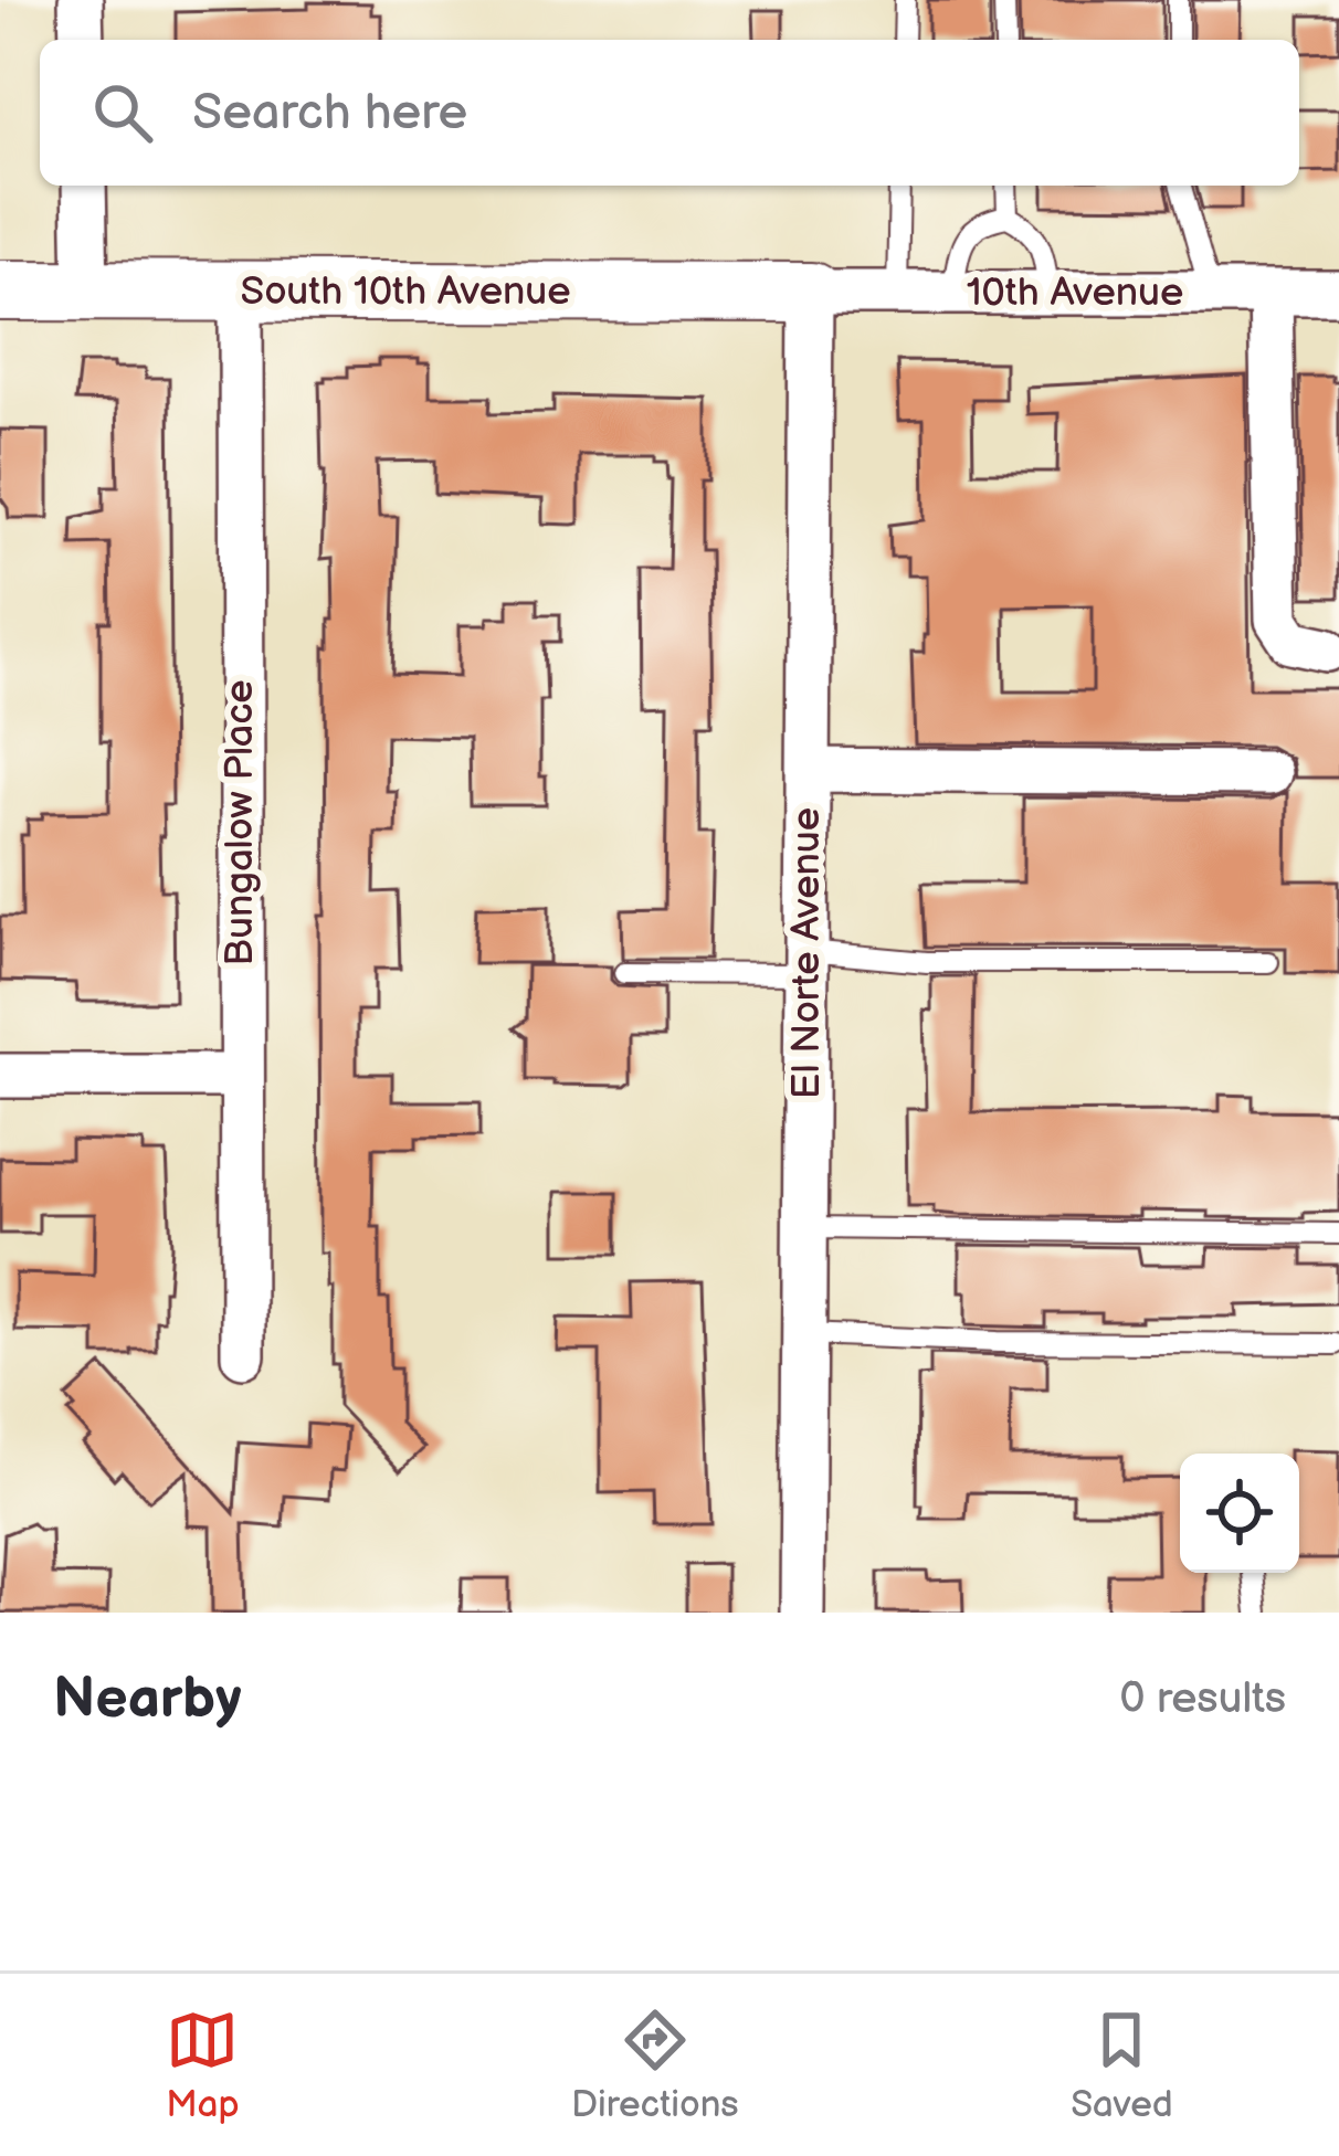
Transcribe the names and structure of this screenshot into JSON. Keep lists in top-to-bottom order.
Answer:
{
  "streets": {
    "street": [
      "South 10th Avenue",
      "10th Avenue",
      "Bungalow Place",
      "El Norte Avenue"
    ]
  },
  "crossings": [
    ["South 10th Avenue", "10th Avenue"],
    ["South 10th Avenue", "Bungalow Place"],
    ["South 10th Avenue", "El Norte Avenue"],
    ["10th Avenue", "El Norte Avenue"]
  ],
  "page": {
    "search": "Search here",
    "heading": ["Nearby", "0 results"],
    "nav": ["Map", "Directions", "Saved"]
  }
}
